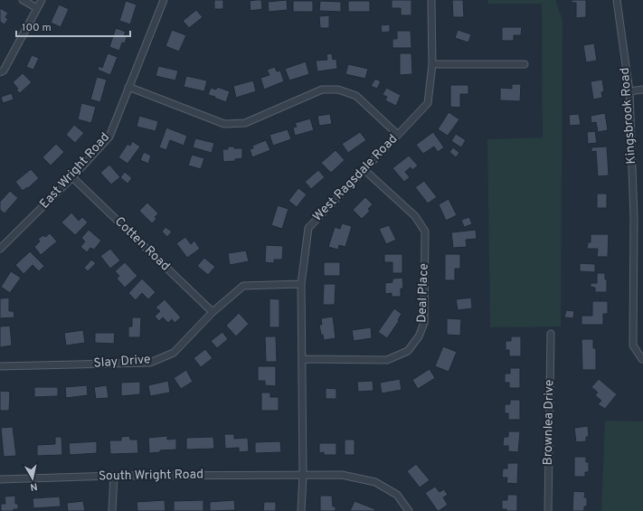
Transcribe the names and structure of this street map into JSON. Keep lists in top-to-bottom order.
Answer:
{
  "streets": {
    "street": [
      "Kingsbrook Road",
      "East Wright Road",
      "West Ragsdale Road",
      "Cotten Road",
      "Deal Place",
      "Slay Drive",
      "Brownlea Drive",
      "South Wright Road"
    ]
  },
  "crossings": [
    ["East Wright Road", "Cotten Road"],
    ["West Ragsdale Road", "Deal Place"],
    ["West Ragsdale Road", "Slay Drive"],
    ["West Ragsdale Road", "South Wright Road"],
    ["Cotten Road", "Slay Drive"]
  ],
  "scale_bar": "100 m",
  "north": "bottom"
}
